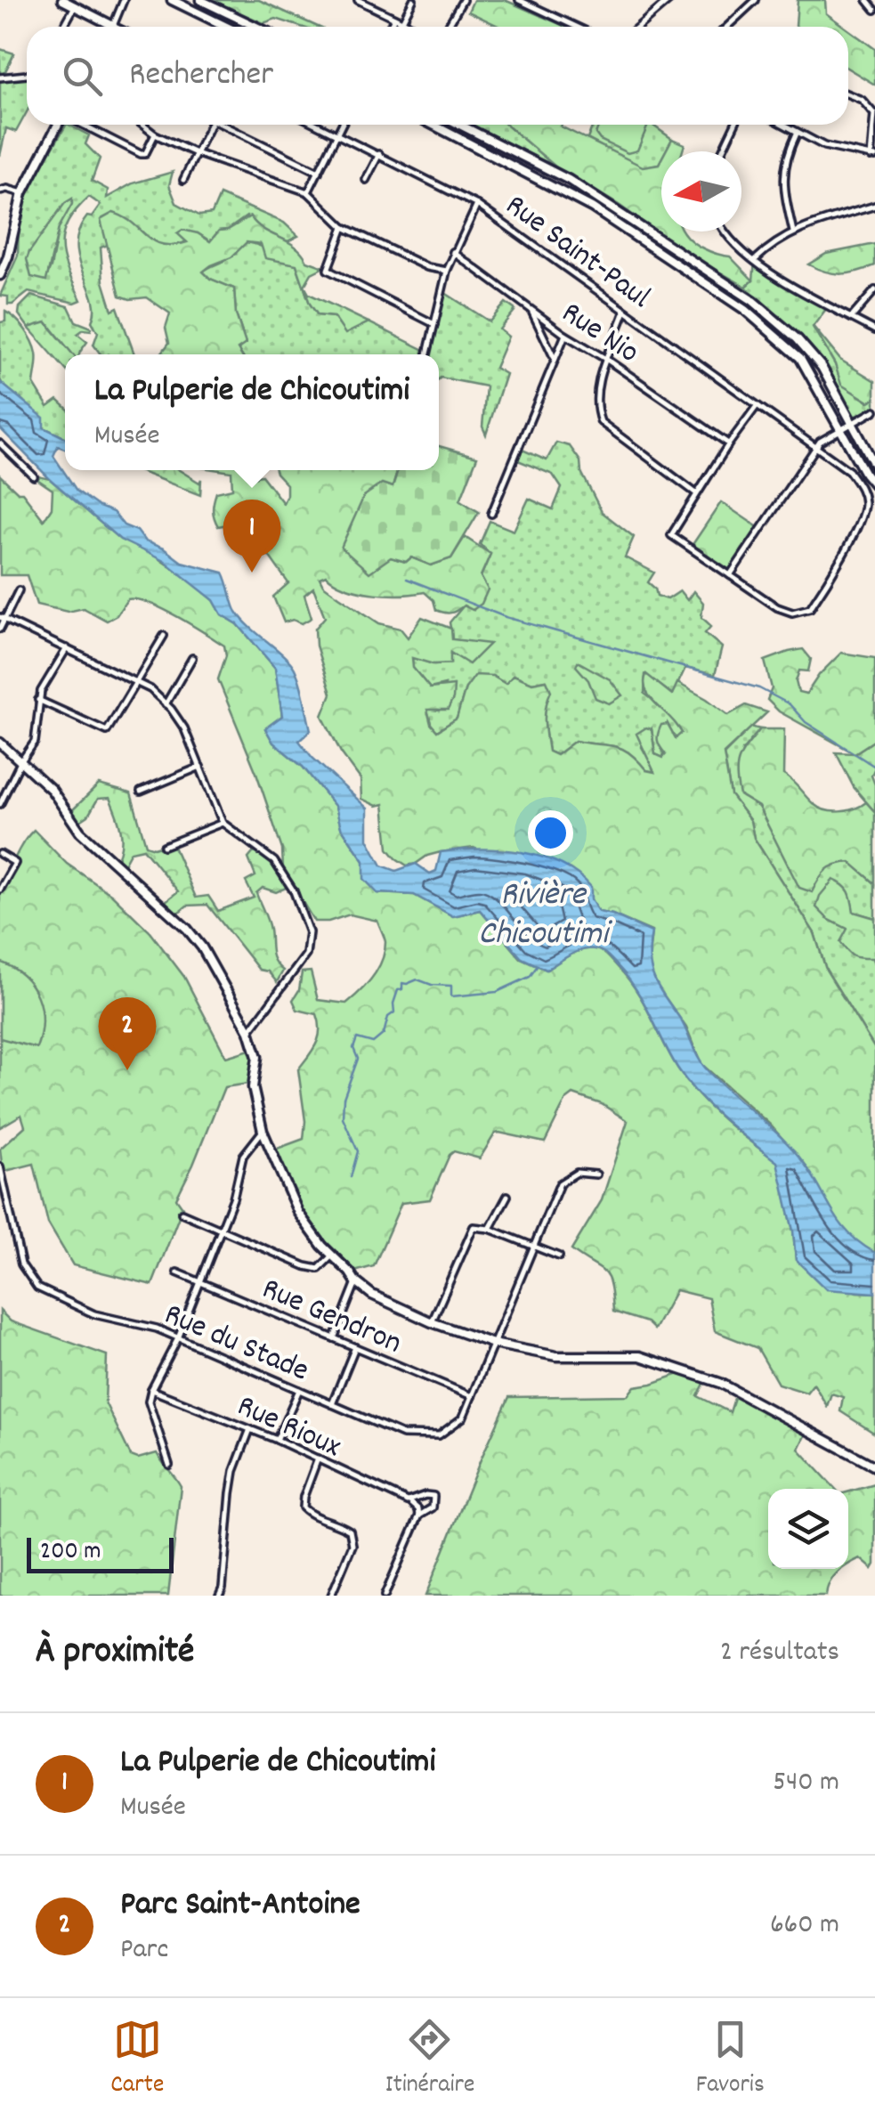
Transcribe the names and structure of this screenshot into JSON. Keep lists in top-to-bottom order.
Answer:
{
  "streets": {
    "street": [
      "Rue Saint-Paul",
      "Rue Nio",
      "Rue Gendron",
      "Rue du Stade",
      "Rue Rioux"
    ]
  },
  "crossings": [
    ["Rue Gendron", "Rue du Stade"]
  ],
  "water": ["Rivière Chicoutimi"],
  "scale_bar": "200 m",
  "north": "left",
  "page": {
    "search": "Rechercher",
    "popup": ["La Pulperie de Chicoutimi", "Musée"],
    "pins": ["1", "2"],
    "scale": "200 m",
    "heading": ["À proximité", "2 résultats"],
    "list": [
      {
        "mark": "1",
        "name": "La Pulperie de Chicoutimi",
        "note": "Musée",
        "value": "540 m"
      },
      {
        "mark": "2",
        "name": "Parc Saint-Antoine",
        "note": "Parc",
        "value": "660 m"
      }
    ],
    "nav": ["Carte", "Itinéraire", "Favoris"]
  }
}
